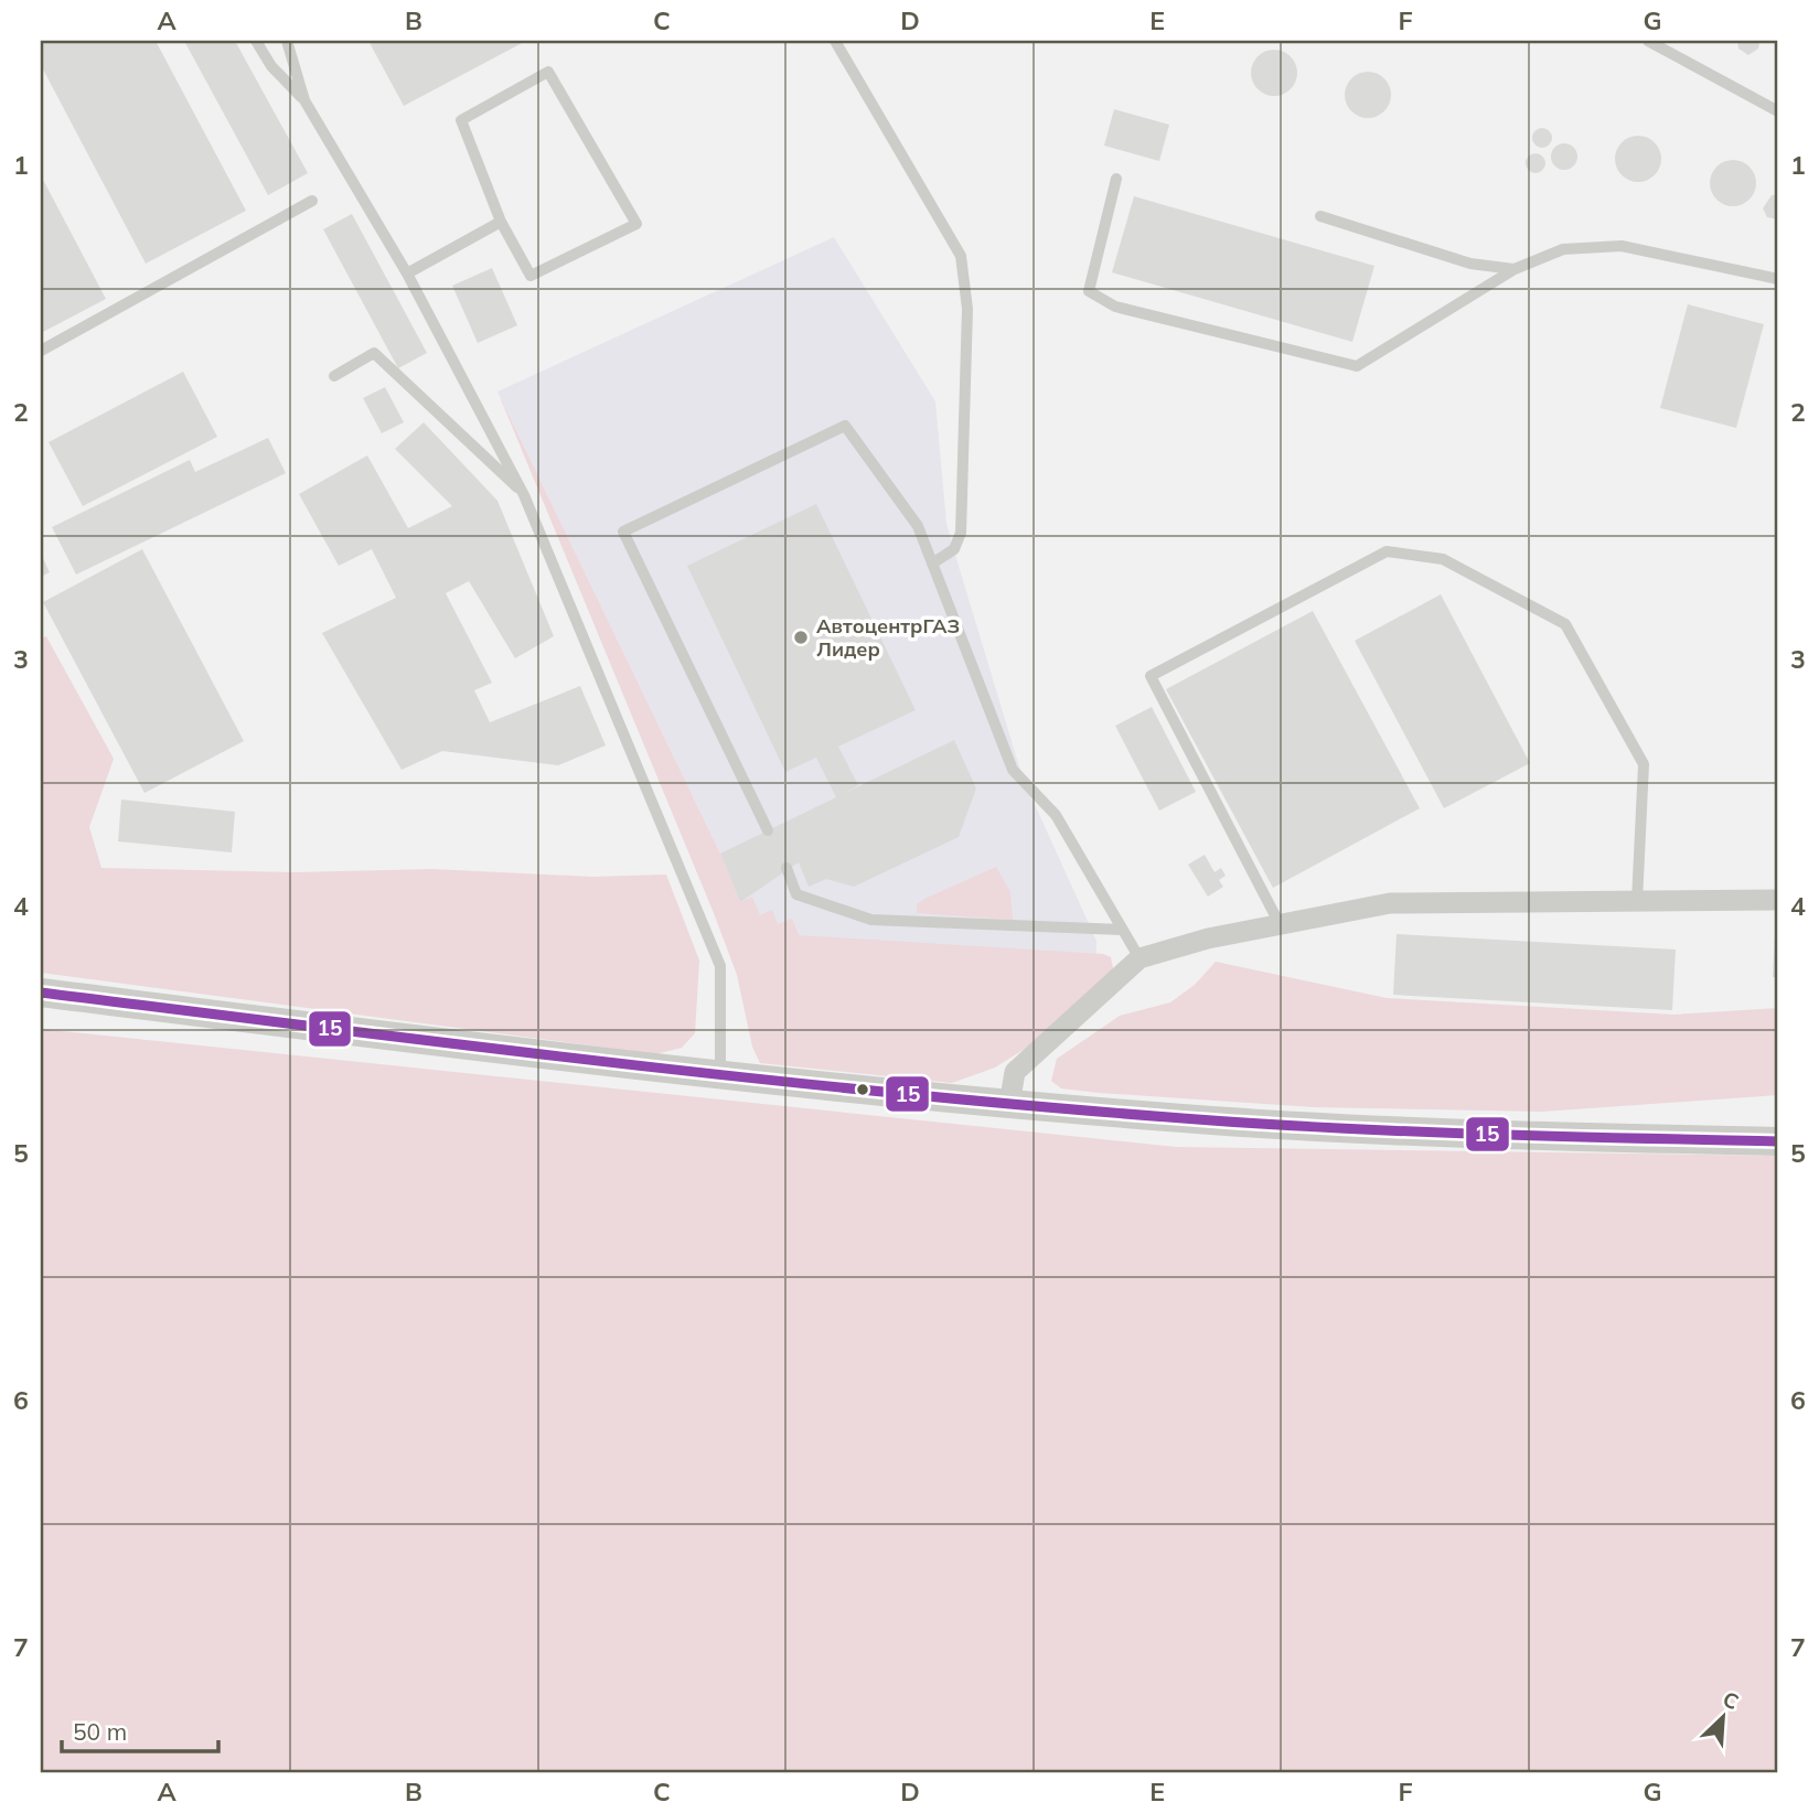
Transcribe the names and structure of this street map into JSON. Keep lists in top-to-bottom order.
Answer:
{
  "places": ["АвтоцентрГАЗ Лидер"],
  "lines": ["transit line 15"],
  "scale_bar": "50 m",
  "north": "top right",
  "grid": {
    "columns": [
      "A",
      "B",
      "C",
      "D",
      "E",
      "F",
      "G"
    ],
    "rows": [
      "1",
      "2",
      "3",
      "4",
      "5",
      "6",
      "7"
    ]
  }
}
